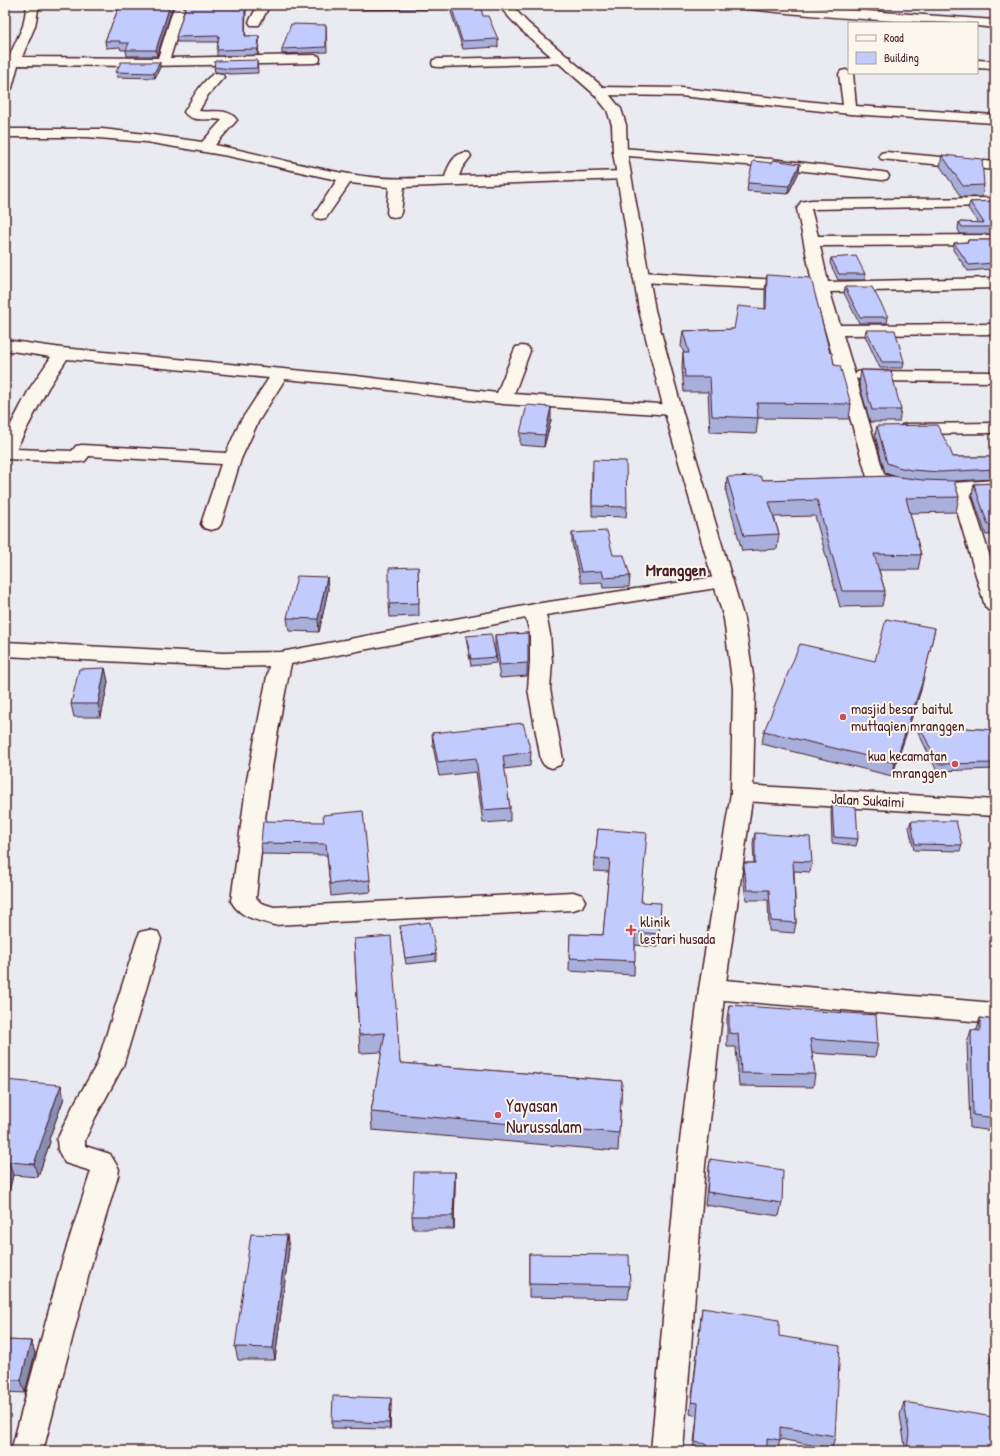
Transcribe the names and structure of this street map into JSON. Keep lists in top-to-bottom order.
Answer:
{
  "streets": {
    "street": ["Jalan Sukaimi"]
  },
  "districts": ["Mranggen"],
  "places": {
    "other": ["masjid besar baitul muttaqien mranggen", "kua kecamatan mranggen", "Yayasan Nurussalam"],
    "health": ["klinik lestari husada"]
  },
  "legend": ["Road", "Building"]
}
